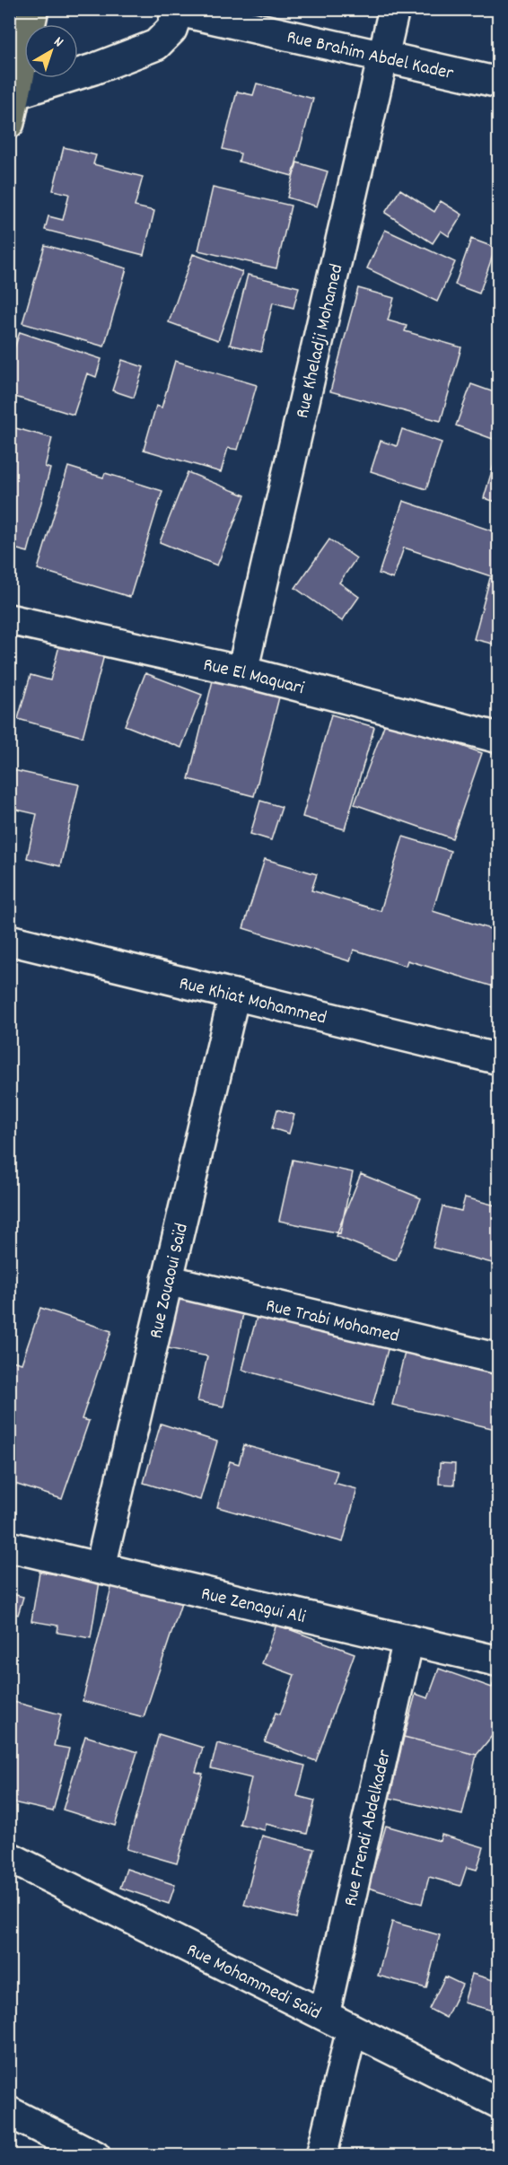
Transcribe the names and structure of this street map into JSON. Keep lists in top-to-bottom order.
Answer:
{
  "streets": {
    "street": [
      "Rue Brahim Abdel Kader",
      "Rue Kheladji Mohamed",
      "Rue El Maquari",
      "Rue Khiat Mohammed",
      "Rue Zouaoui Saïd",
      "Rue Trabi Mohamed",
      "Rue Zenagui Ali",
      "Rue Frendi Abdelkader",
      "Rue Mohammedi Saïd"
    ]
  },
  "crossings": [
    ["Rue Brahim Abdel Kader", "Rue Kheladji Mohamed"],
    ["Rue Kheladji Mohamed", "Rue El Maquari"],
    ["Rue Khiat Mohammed", "Rue Zouaoui Saïd"],
    ["Rue Zouaoui Saïd", "Rue Trabi Mohamed"],
    ["Rue Zouaoui Saïd", "Rue Zenagui Ali"],
    ["Rue Zenagui Ali", "Rue Frendi Abdelkader"],
    ["Rue Frendi Abdelkader", "Rue Mohammedi Saïd"]
  ],
  "north": "top right"
}
